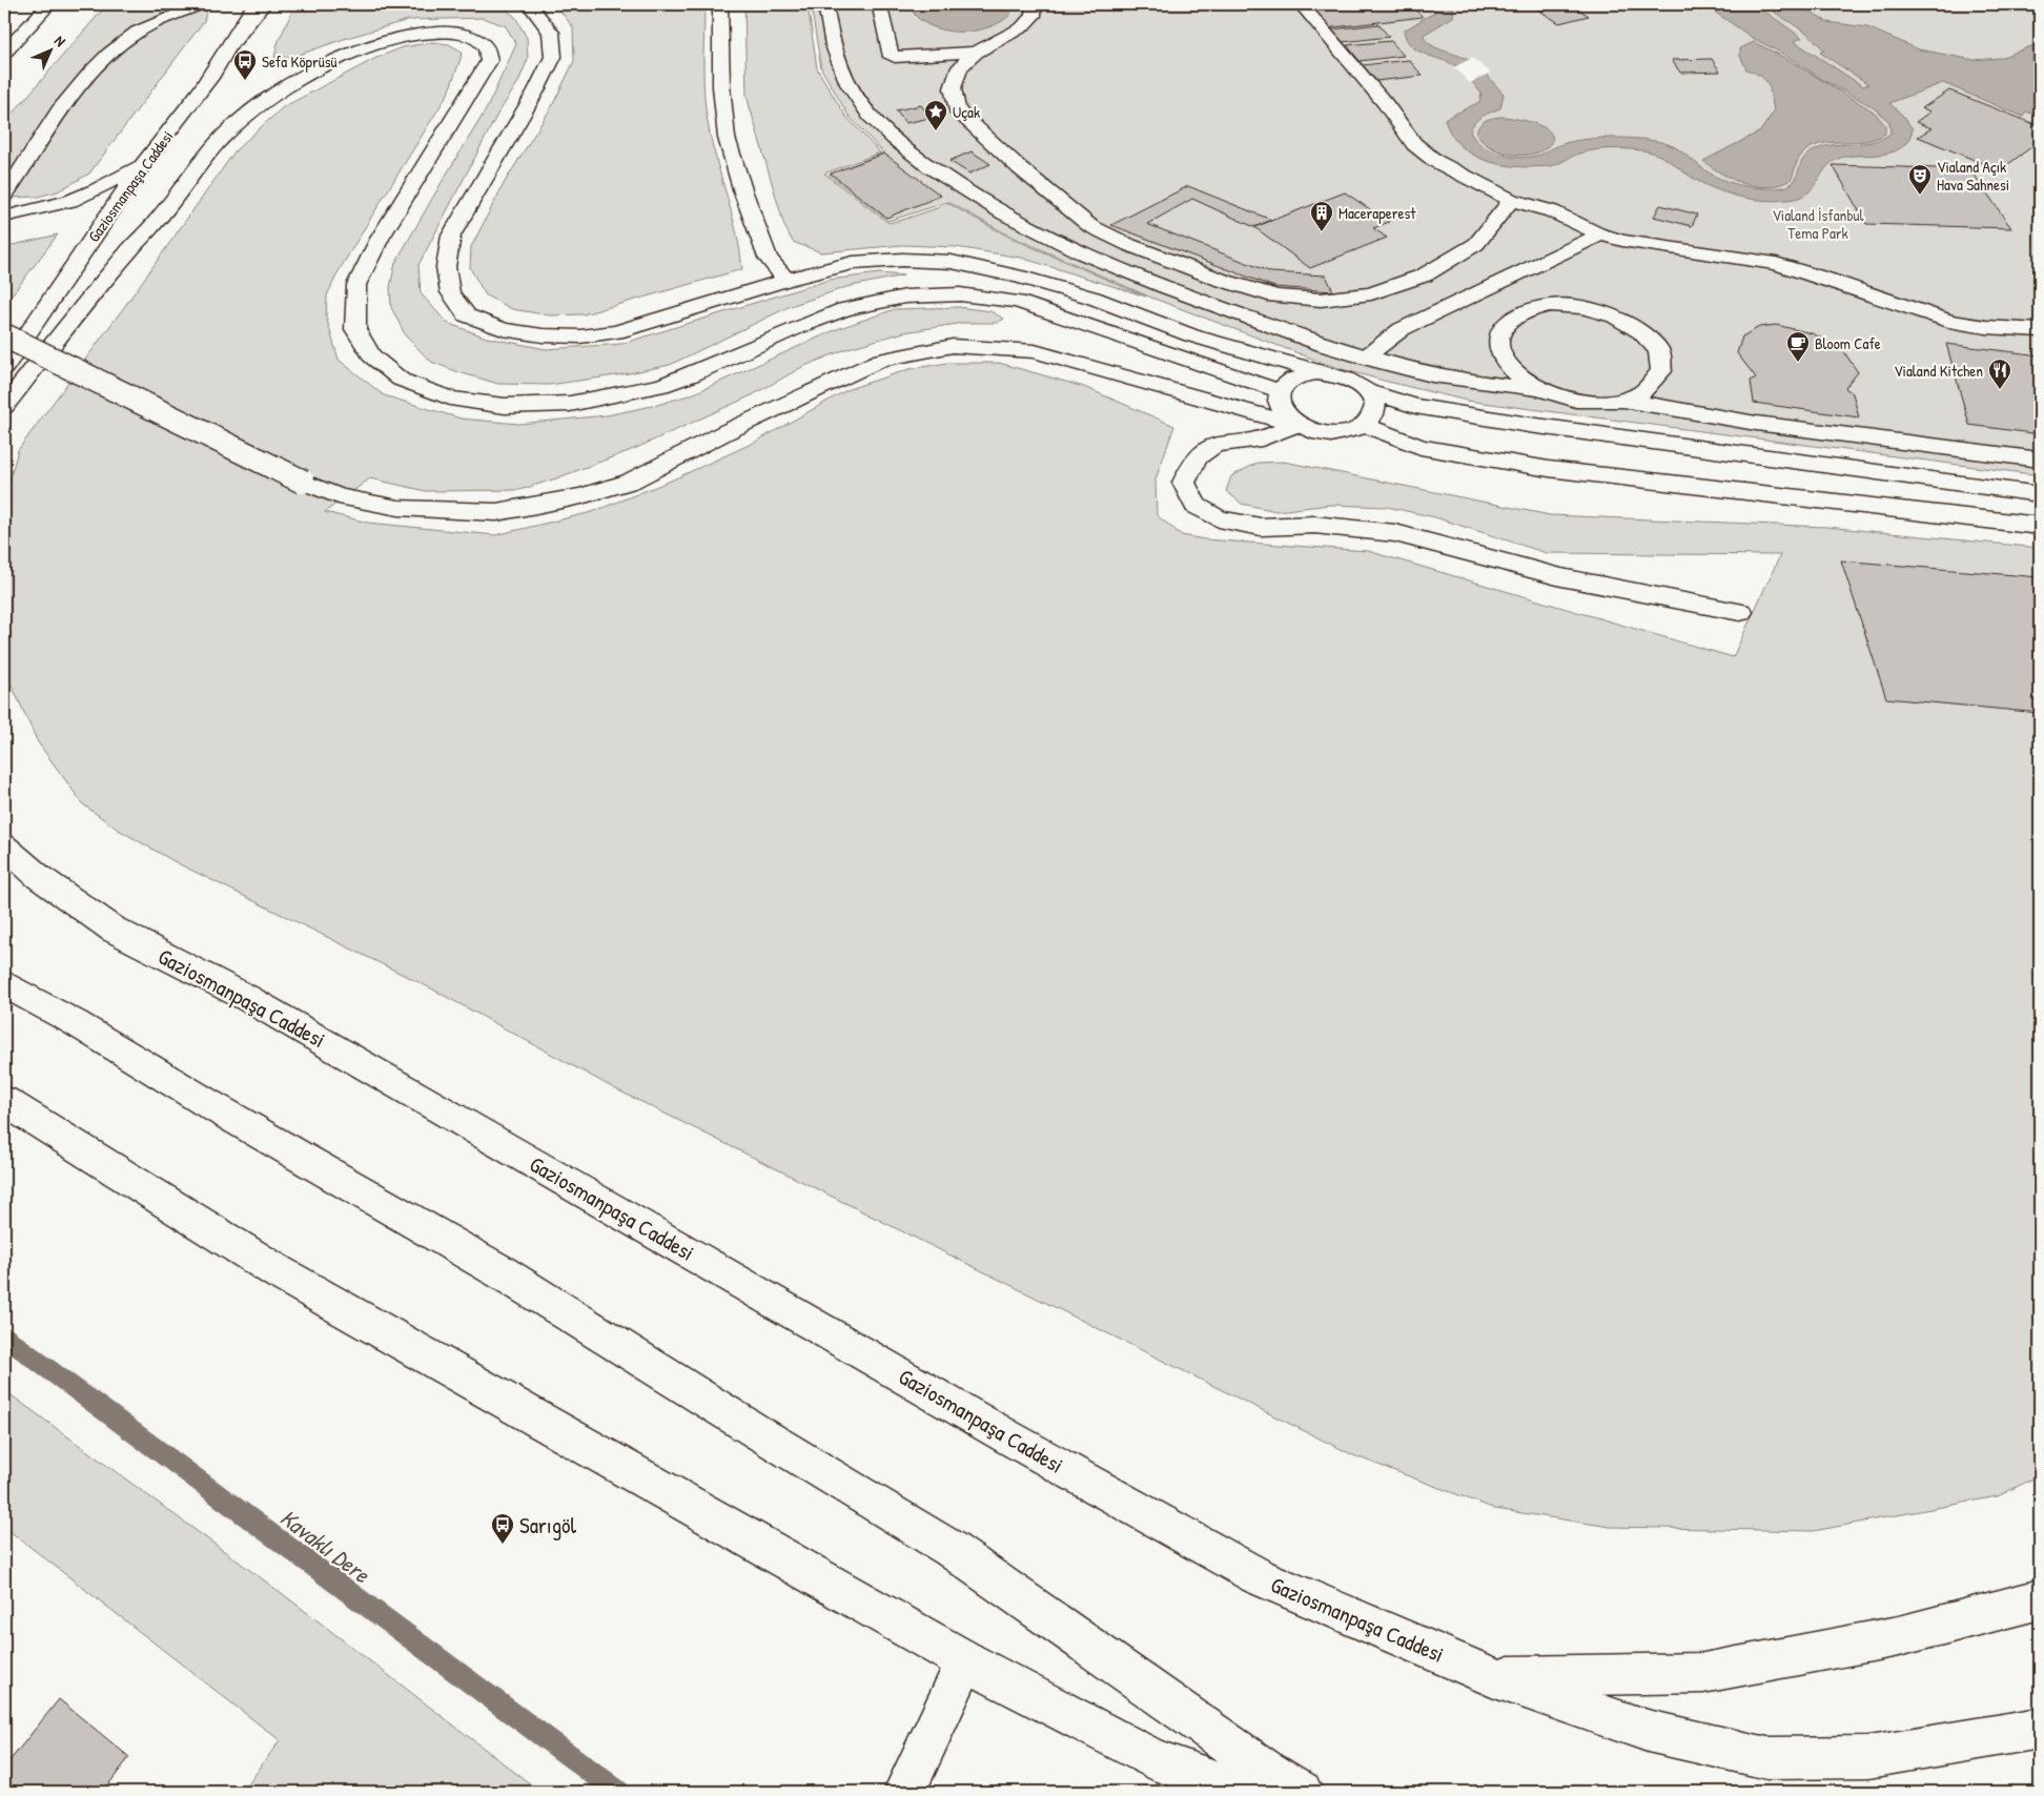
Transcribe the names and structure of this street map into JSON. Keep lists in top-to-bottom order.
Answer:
{
  "streets": {
    "main road": ["Gaziosmanpaşa Caddesi"]
  },
  "water": ["Kavaklı Dere"],
  "parks": ["Vialand İsfanbul Tema Park"],
  "places": {
    "bus stop": ["Sefa Köprüsü", "Sarıgöl"],
    "place": ["Uçak"],
    "theatre": ["Vialand Açık Hava Sahnesi"],
    "building": ["Maceraperest"],
    "cafe": ["Bloom Cafe"],
    "restaurant": ["Vialand Kitchen"]
  },
  "north": "top right"
}
